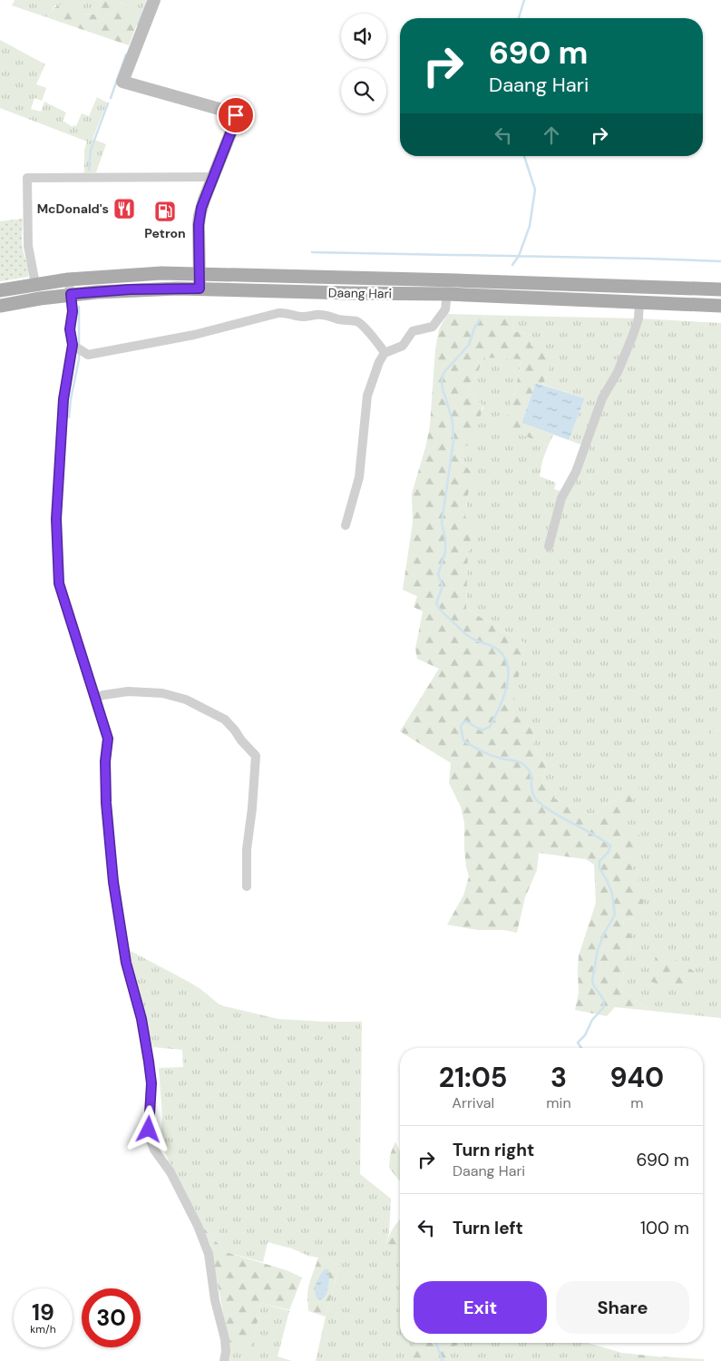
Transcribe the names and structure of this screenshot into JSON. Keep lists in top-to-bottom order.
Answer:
{
  "streets": {
    "main road": ["Daang Hari"]
  },
  "places": {
    "restaurant": ["McDonald's"],
    "fuel station": ["Petron"]
  },
  "page": {
    "turn": ["690 m", "Daang Hari"],
    "eta": [
      "21:05",
      "Arrival",
      "3",
      "min",
      "940",
      "m"
    ],
    "list": [
      {
        "name": "Turn right",
        "note": "Daang Hari",
        "value": "690 m"
      },
      {
        "name": "Turn left",
        "value": "100 m"
      }
    ],
    "buttons": ["Exit", "Share"],
    "speed": "19 km/h",
    "limit": "30"
  }
}
